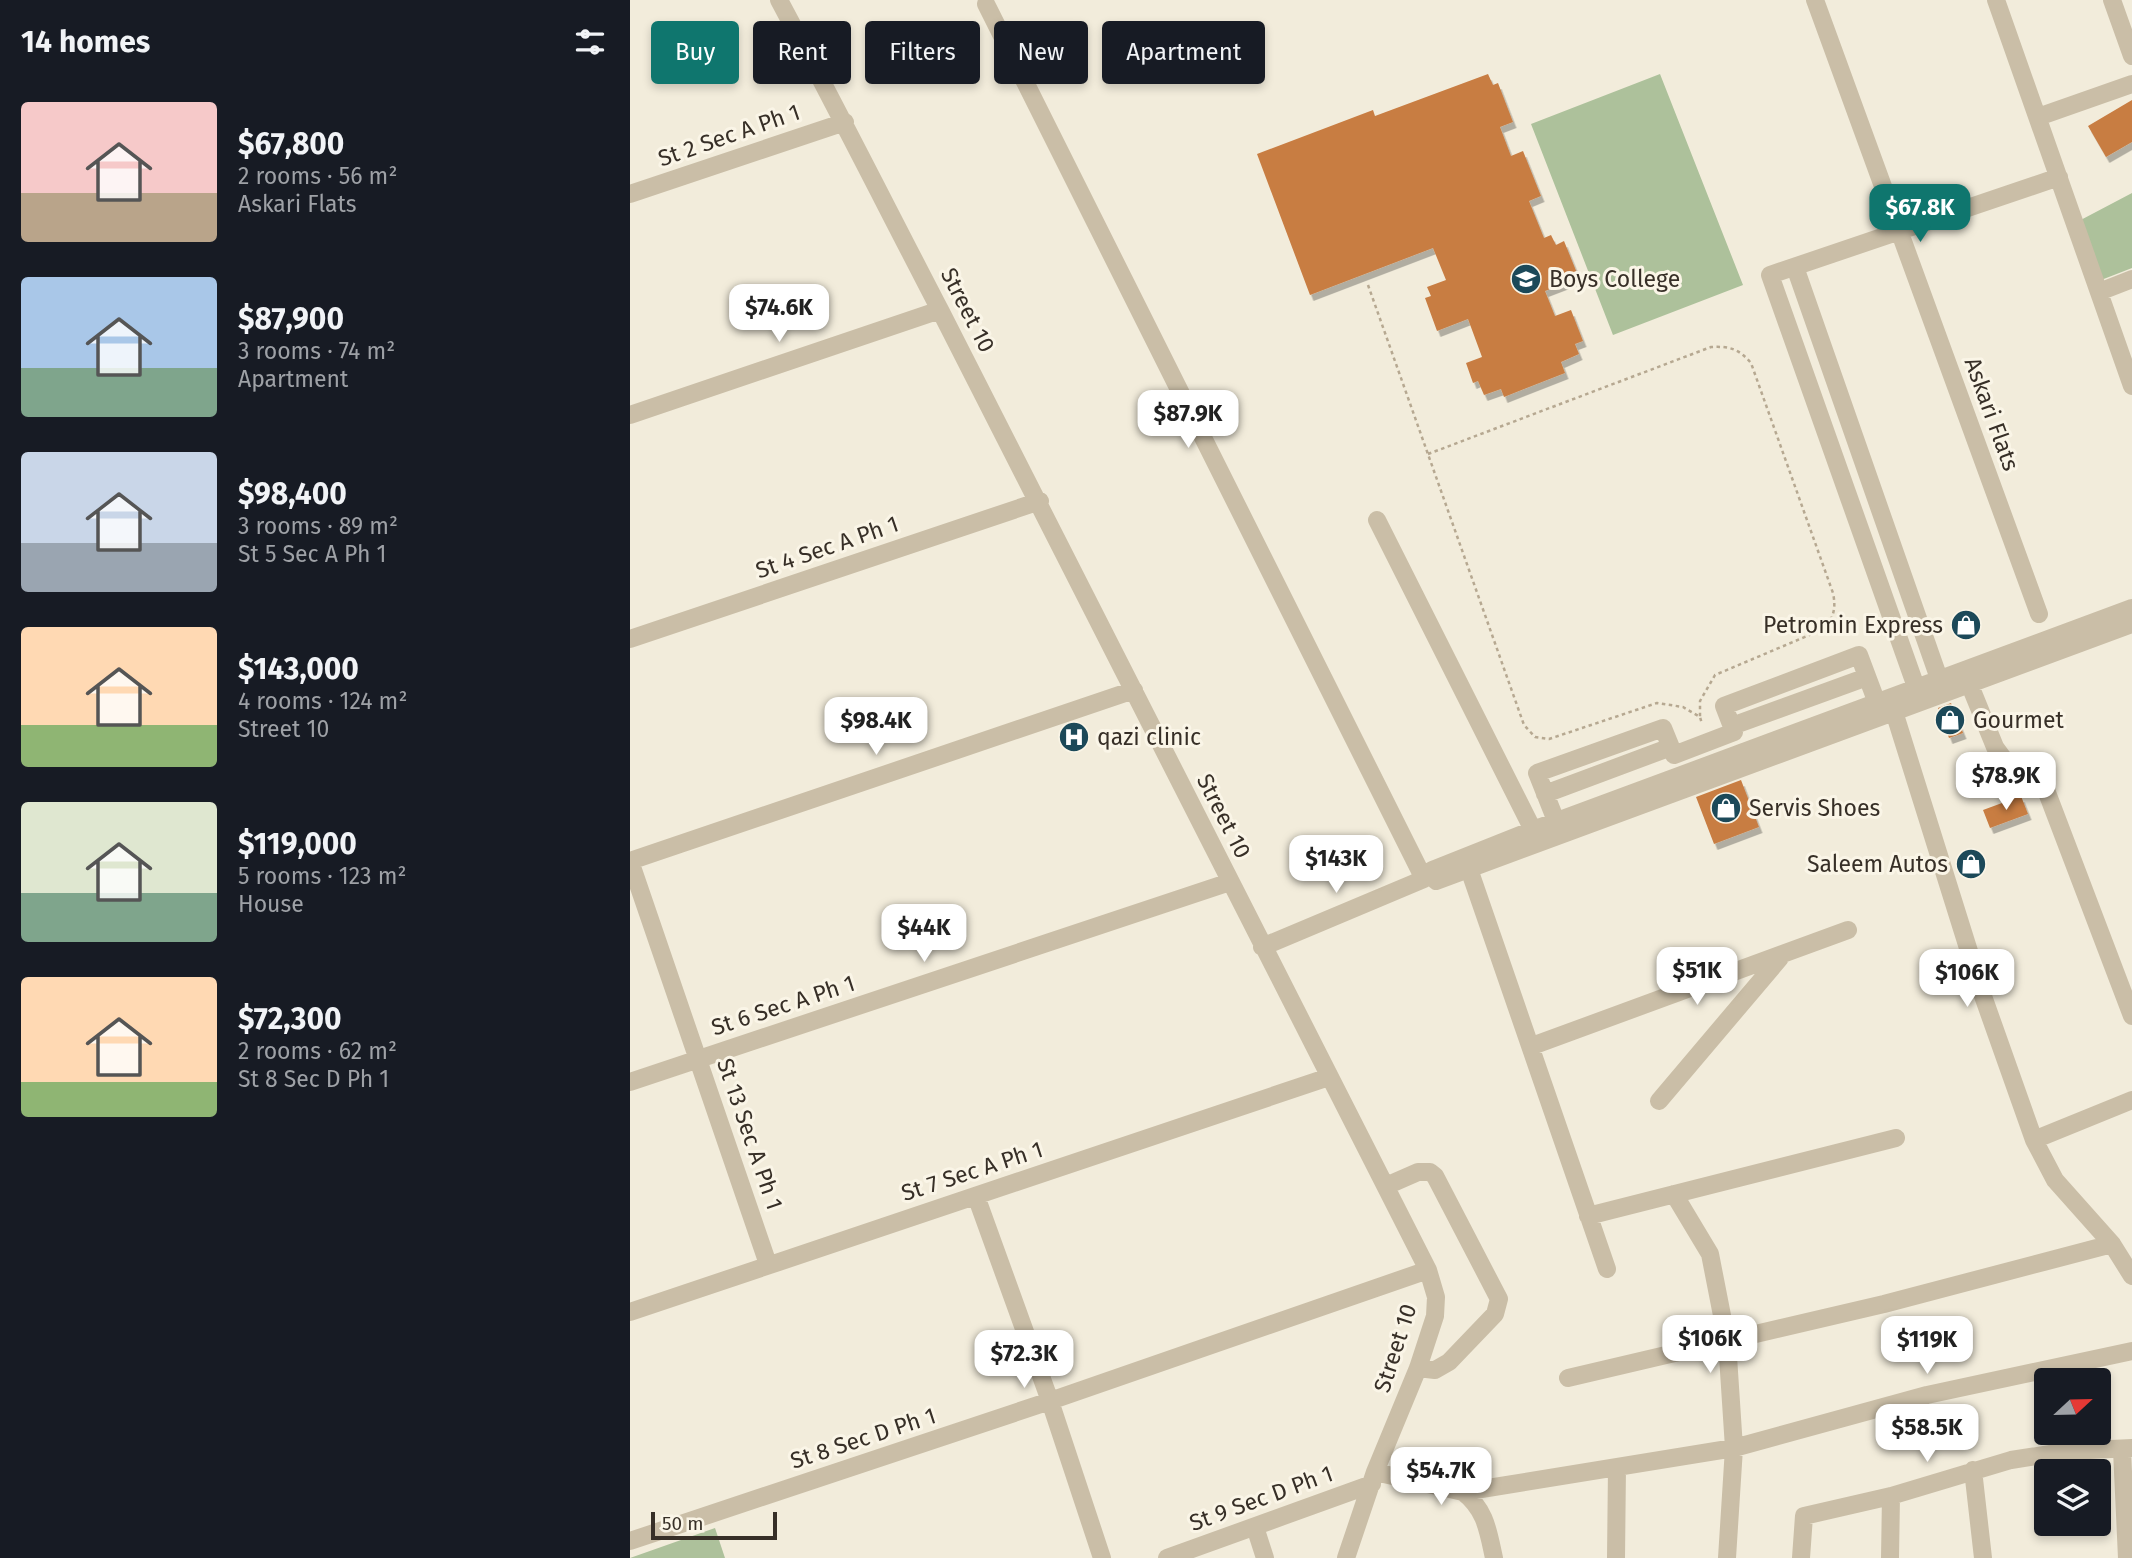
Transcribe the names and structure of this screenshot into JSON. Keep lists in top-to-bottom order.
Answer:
{
  "streets": {
    "street": [
      "St 2 Sec A Ph 1",
      "Street 10",
      "Askari Flats",
      "St 4 Sec A Ph 1",
      "St 6 Sec A Ph 1",
      "St 13 Sec A Ph 1",
      "St 7 Sec A Ph 1",
      "St 8 Sec D Ph 1",
      "St 9 Sec D Ph 1"
    ]
  },
  "crossings": [
    ["St 2 Sec A Ph 1", "Street 10"],
    ["Street 10", "St 4 Sec A Ph 1"],
    ["Street 10", "St 6 Sec A Ph 1"],
    ["Street 10", "St 7 Sec A Ph 1"],
    ["Street 10", "St 8 Sec D Ph 1"],
    ["Street 10", "St 9 Sec D Ph 1"],
    ["St 6 Sec A Ph 1", "St 13 Sec A Ph 1"],
    ["St 13 Sec A Ph 1", "St 7 Sec A Ph 1"]
  ],
  "places": {
    "school or university": ["Boys College"],
    "shop": [
      "Petromin Express",
      "Gourmet",
      "Servis Shoes",
      "Saleem Autos"
    ],
    "hospital": ["qazi clinic"]
  },
  "scale_bar": "50 m",
  "north": "right",
  "page": {
    "heading": "14 homes",
    "chip": [
      "Buy",
      "Rent",
      "Filters",
      "New",
      "Apartment"
    ],
    "list": [
      {
        "name": "$67,800",
        "note": "2 rooms · 56 m² · Askari Flats"
      },
      {
        "name": "$87,900",
        "note": "3 rooms · 74 m² · Apartment"
      },
      {
        "name": "$98,400",
        "note": "3 rooms · 89 m² · St 5 Sec A Ph 1"
      },
      {
        "name": "$143,000",
        "note": "4 rooms · 124 m² · Street 10"
      },
      {
        "name": "$119,000",
        "note": "5 rooms · 123 m² · House"
      },
      {
        "name": "$72,300",
        "note": "2 rooms · 62 m² · St 8 Sec D Ph 1"
      }
    ],
    "price": [
      "$67.8K",
      "$74.6K",
      "$87.9K",
      "$98.4K",
      "$78.9K",
      "$143K",
      "$44K",
      "$51K",
      "$106K",
      "$106K",
      "$119K",
      "$72.3K",
      "$58.5K",
      "$54.7K"
    ],
    "scale": "50 m"
  }
}
